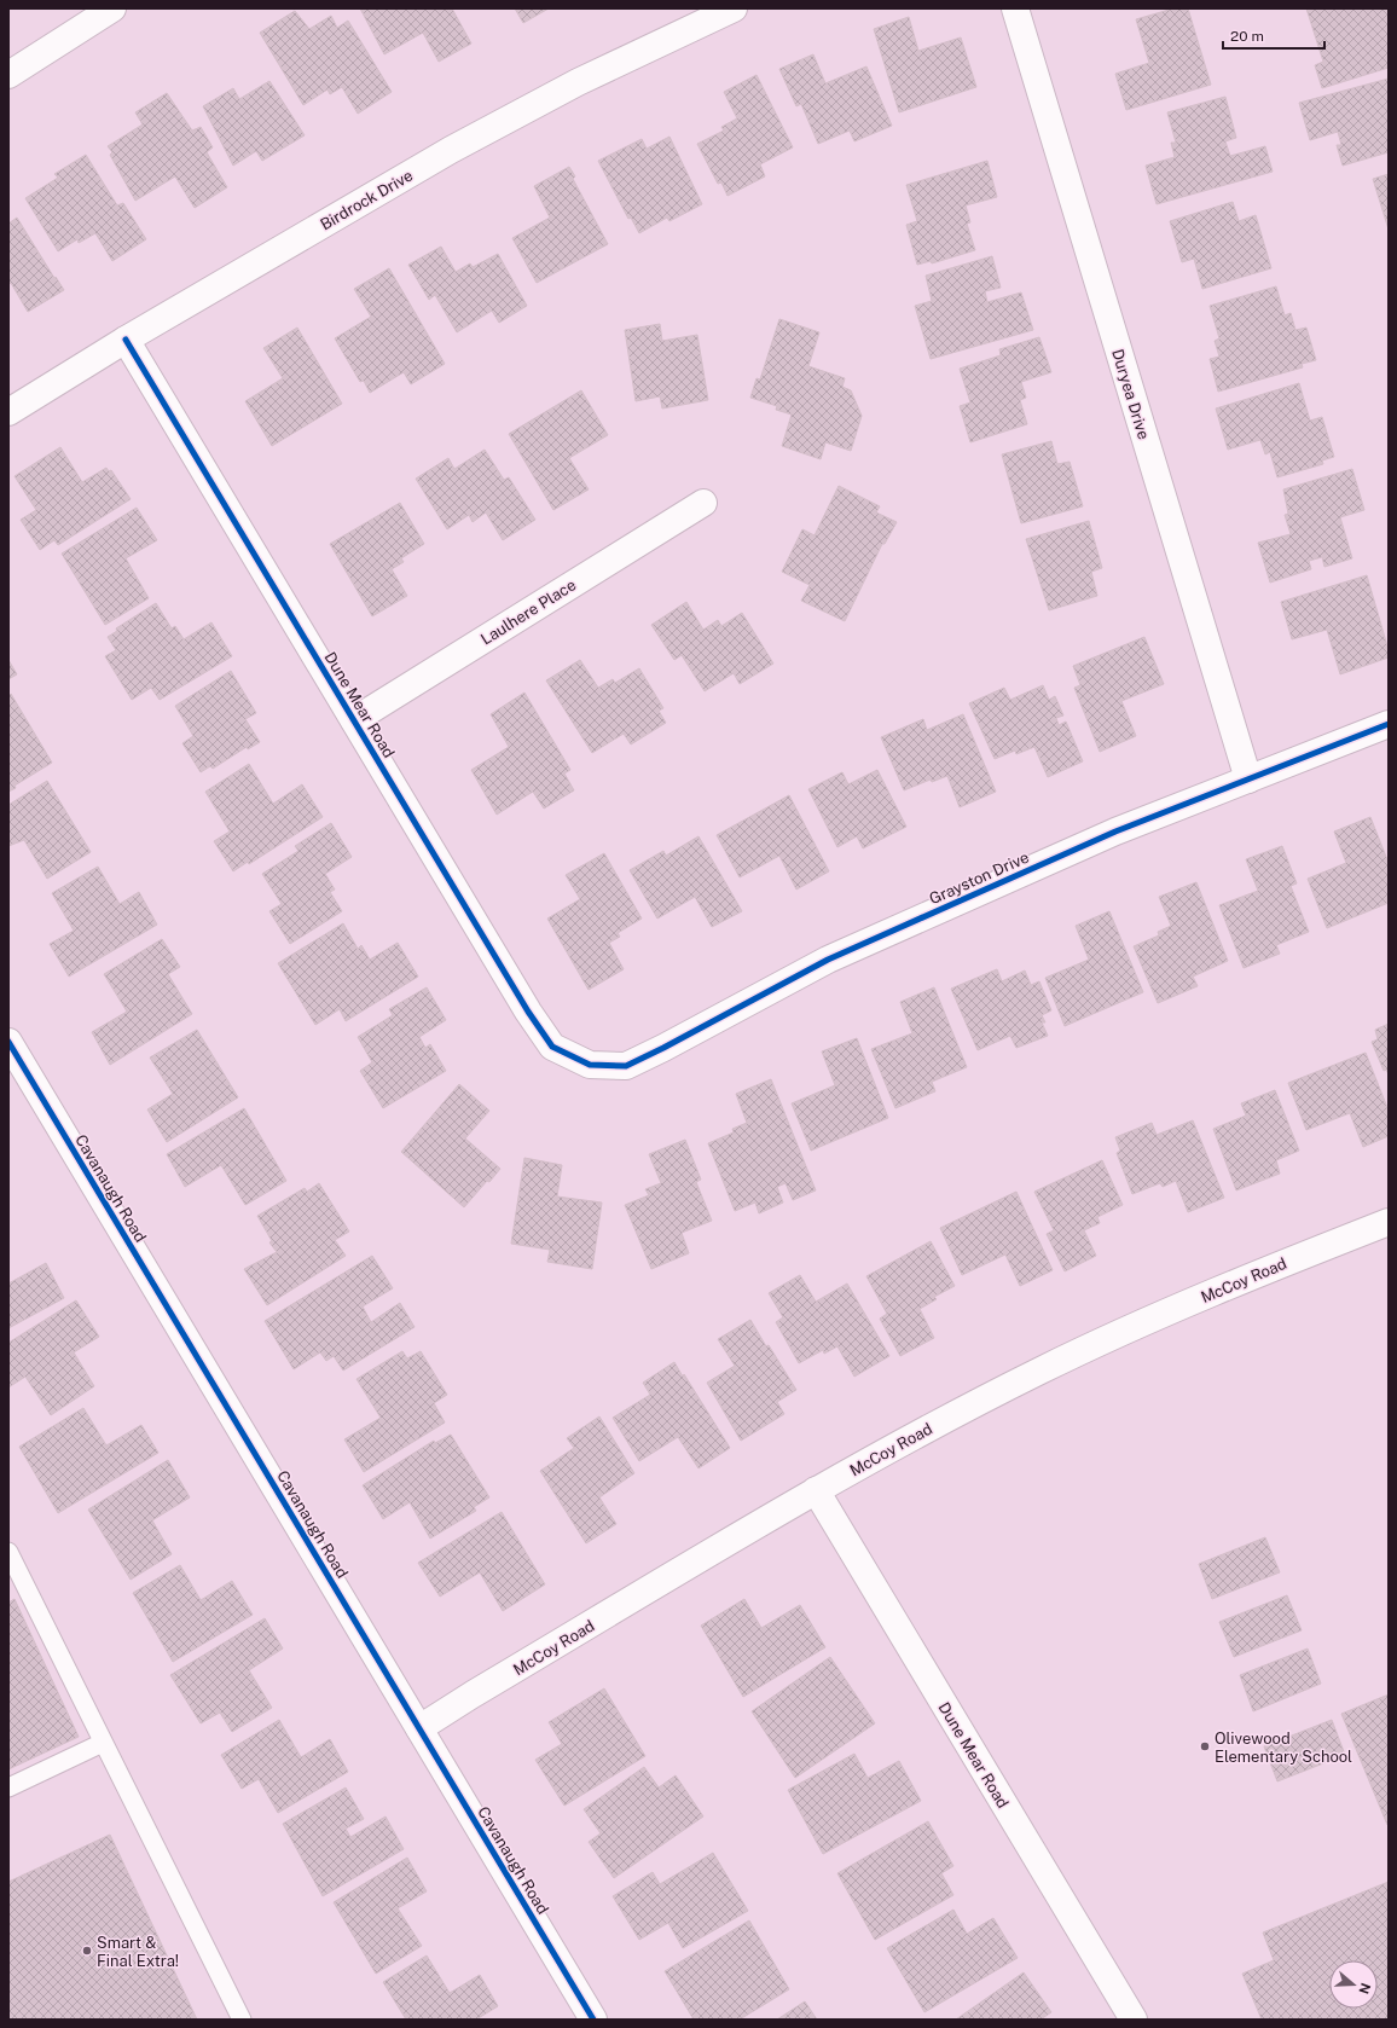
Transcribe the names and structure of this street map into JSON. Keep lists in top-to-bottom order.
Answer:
{
  "streets": {
    "street": [
      "Birdrock Drive",
      "Duryea Drive",
      "Laulhere Place",
      "Dune Mear Road",
      "Grayston Drive",
      "Cavanaugh Road",
      "McCoy Road"
    ]
  },
  "crossings": [
    ["Birdrock Drive", "Dune Mear Road"],
    ["Duryea Drive", "Grayston Drive"],
    ["Laulhere Place", "Dune Mear Road"],
    ["Dune Mear Road", "Grayston Drive"],
    ["Dune Mear Road", "McCoy Road"],
    ["Cavanaugh Road", "McCoy Road"]
  ],
  "places": ["Olivewood Elementary School", "Smart & Final Extra!"],
  "scale_bar": "20 m",
  "north": "right"
}
